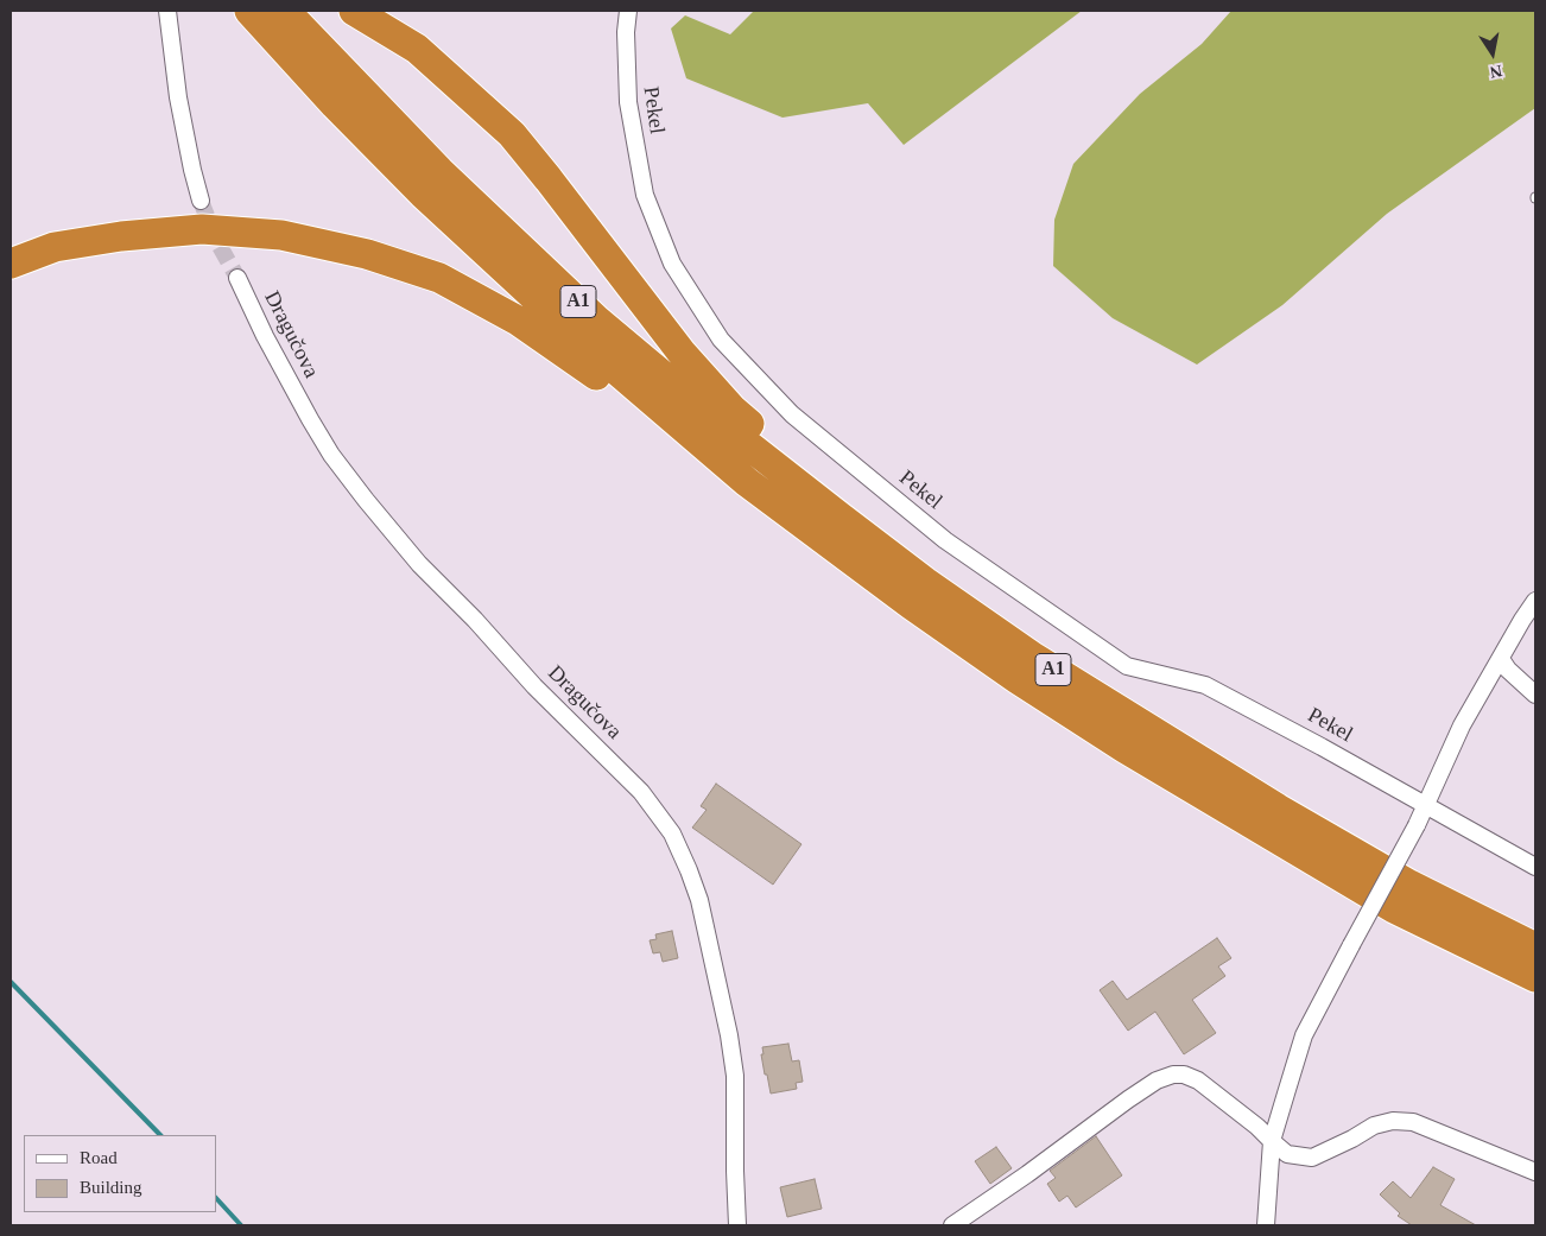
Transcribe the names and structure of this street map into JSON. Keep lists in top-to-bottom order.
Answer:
{
  "streets": {
    "highway": ["A1"],
    "street": ["Pekel", "Dragučova"]
  },
  "legend": ["Road", "Building"],
  "north": "bottom"
}
